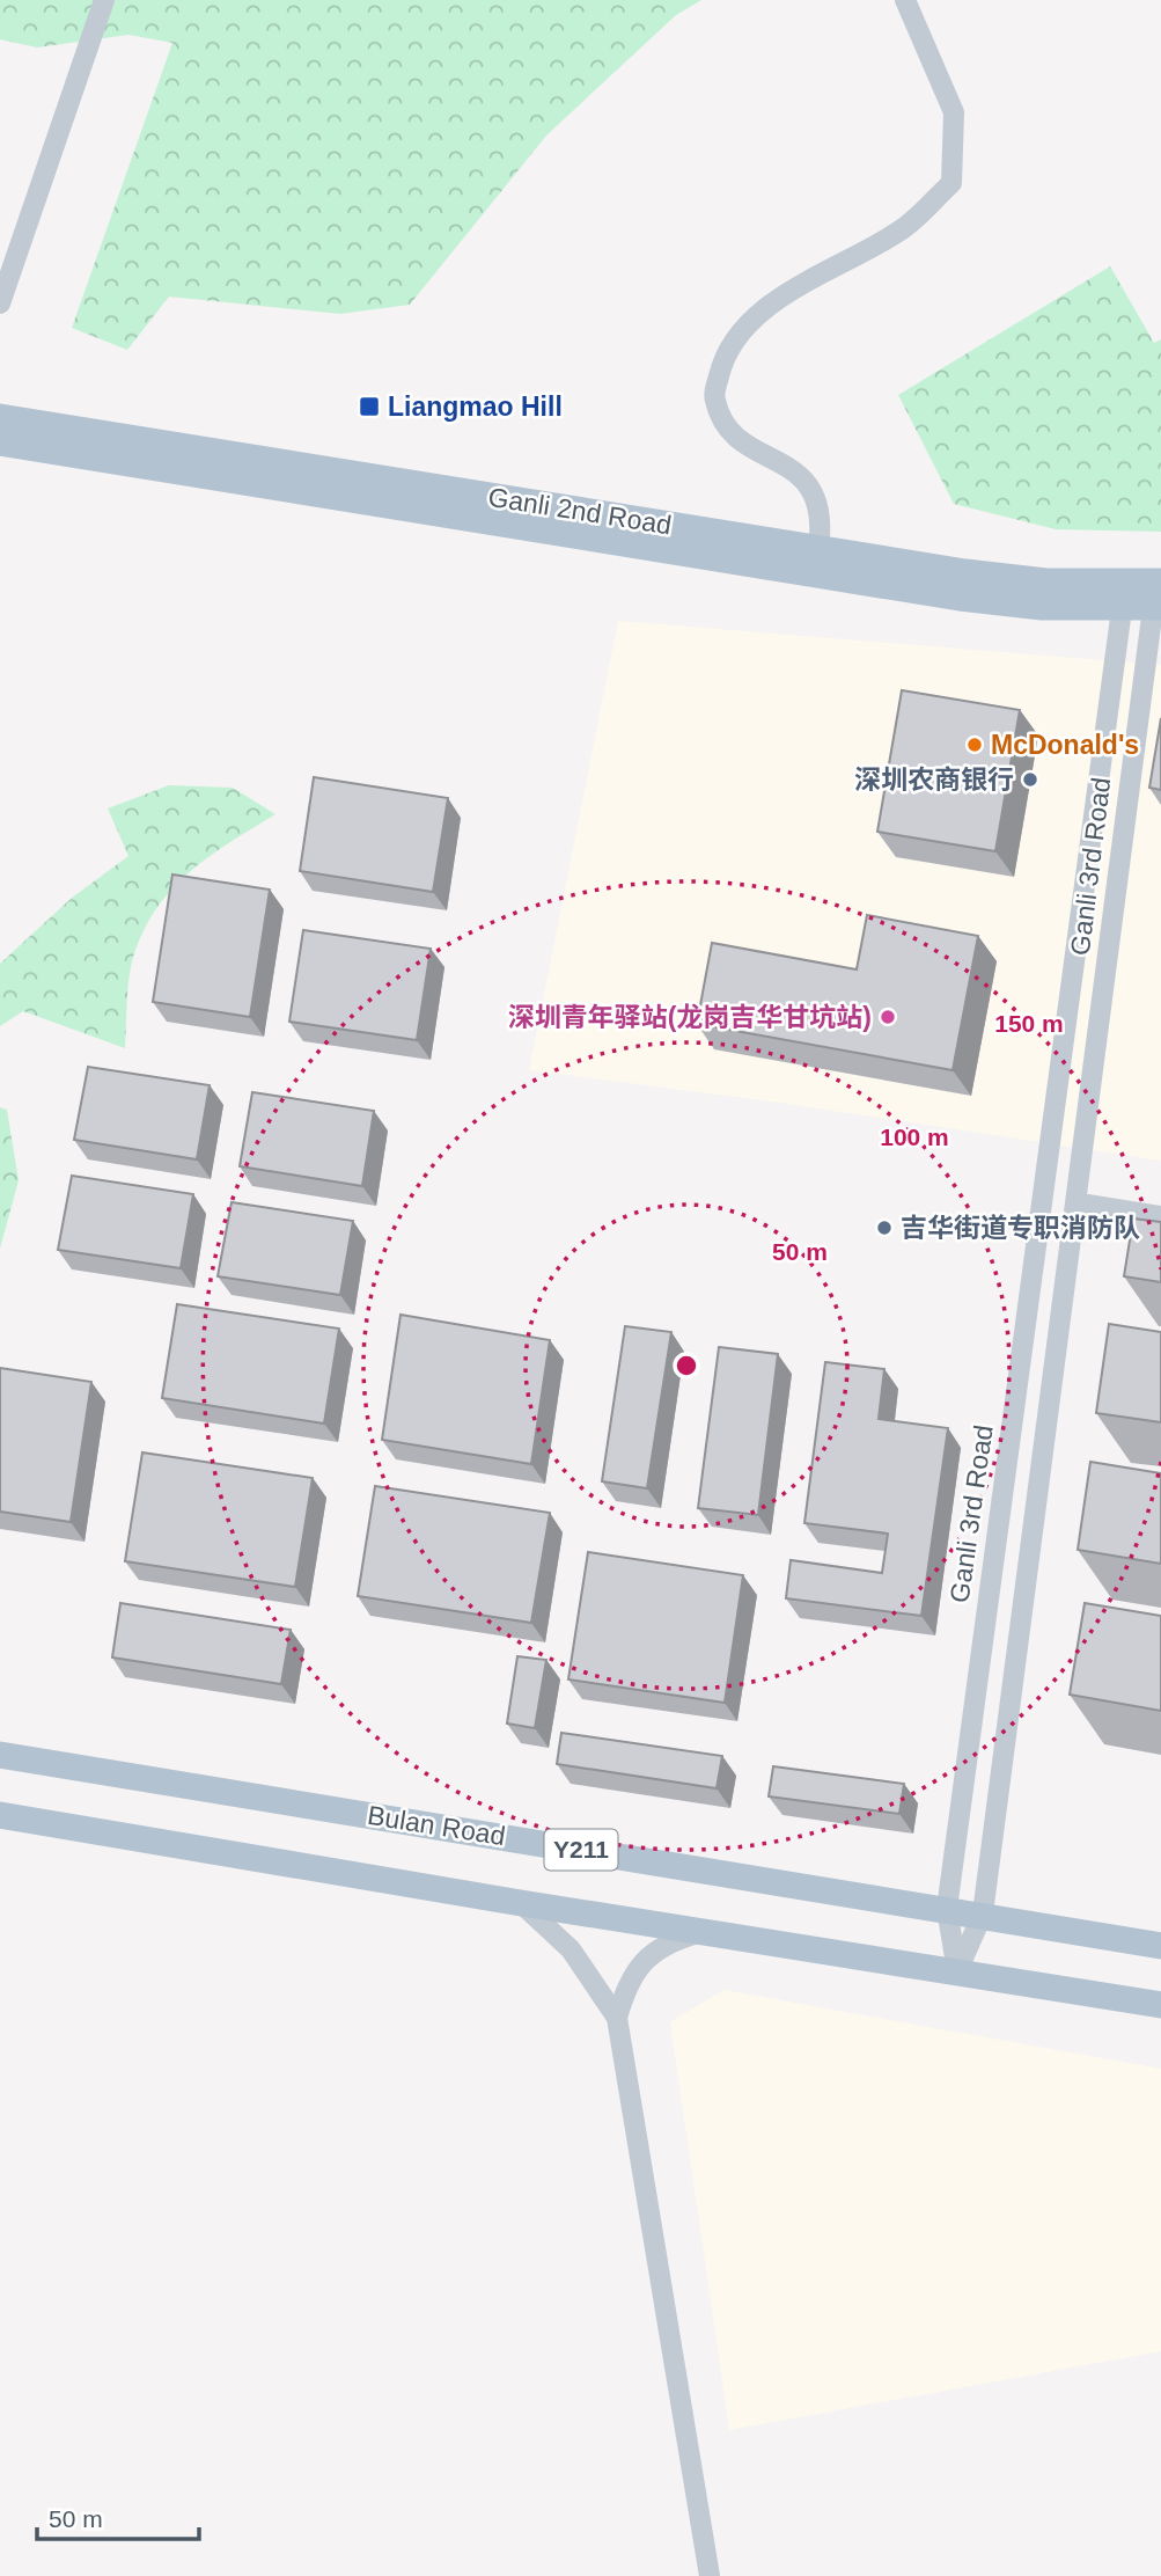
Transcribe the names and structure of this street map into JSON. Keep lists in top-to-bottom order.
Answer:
{
  "streets": {
    "main road": ["Ganli 2nd Road", "Bulan Road", "Y211"],
    "street": ["Ganli 3rd Road"]
  },
  "crossings": [
    ["Ganli 2nd Road", "Ganli 3rd Road"],
    ["Ganli 3rd Road", "Bulan Road"],
    ["Ganli 3rd Road", "Y211"]
  ],
  "places": {
    "transit": ["Liangmao Hill"],
    "other": [
      "McDonald's",
      "深圳农商银行",
      "深圳青年驿站(龙岗吉华甘坑站)",
      "吉华街道专职消防队"
    ]
  },
  "scale_bar": "50 m",
  "rings": ["150 m", "100 m", "50 m"]
}
